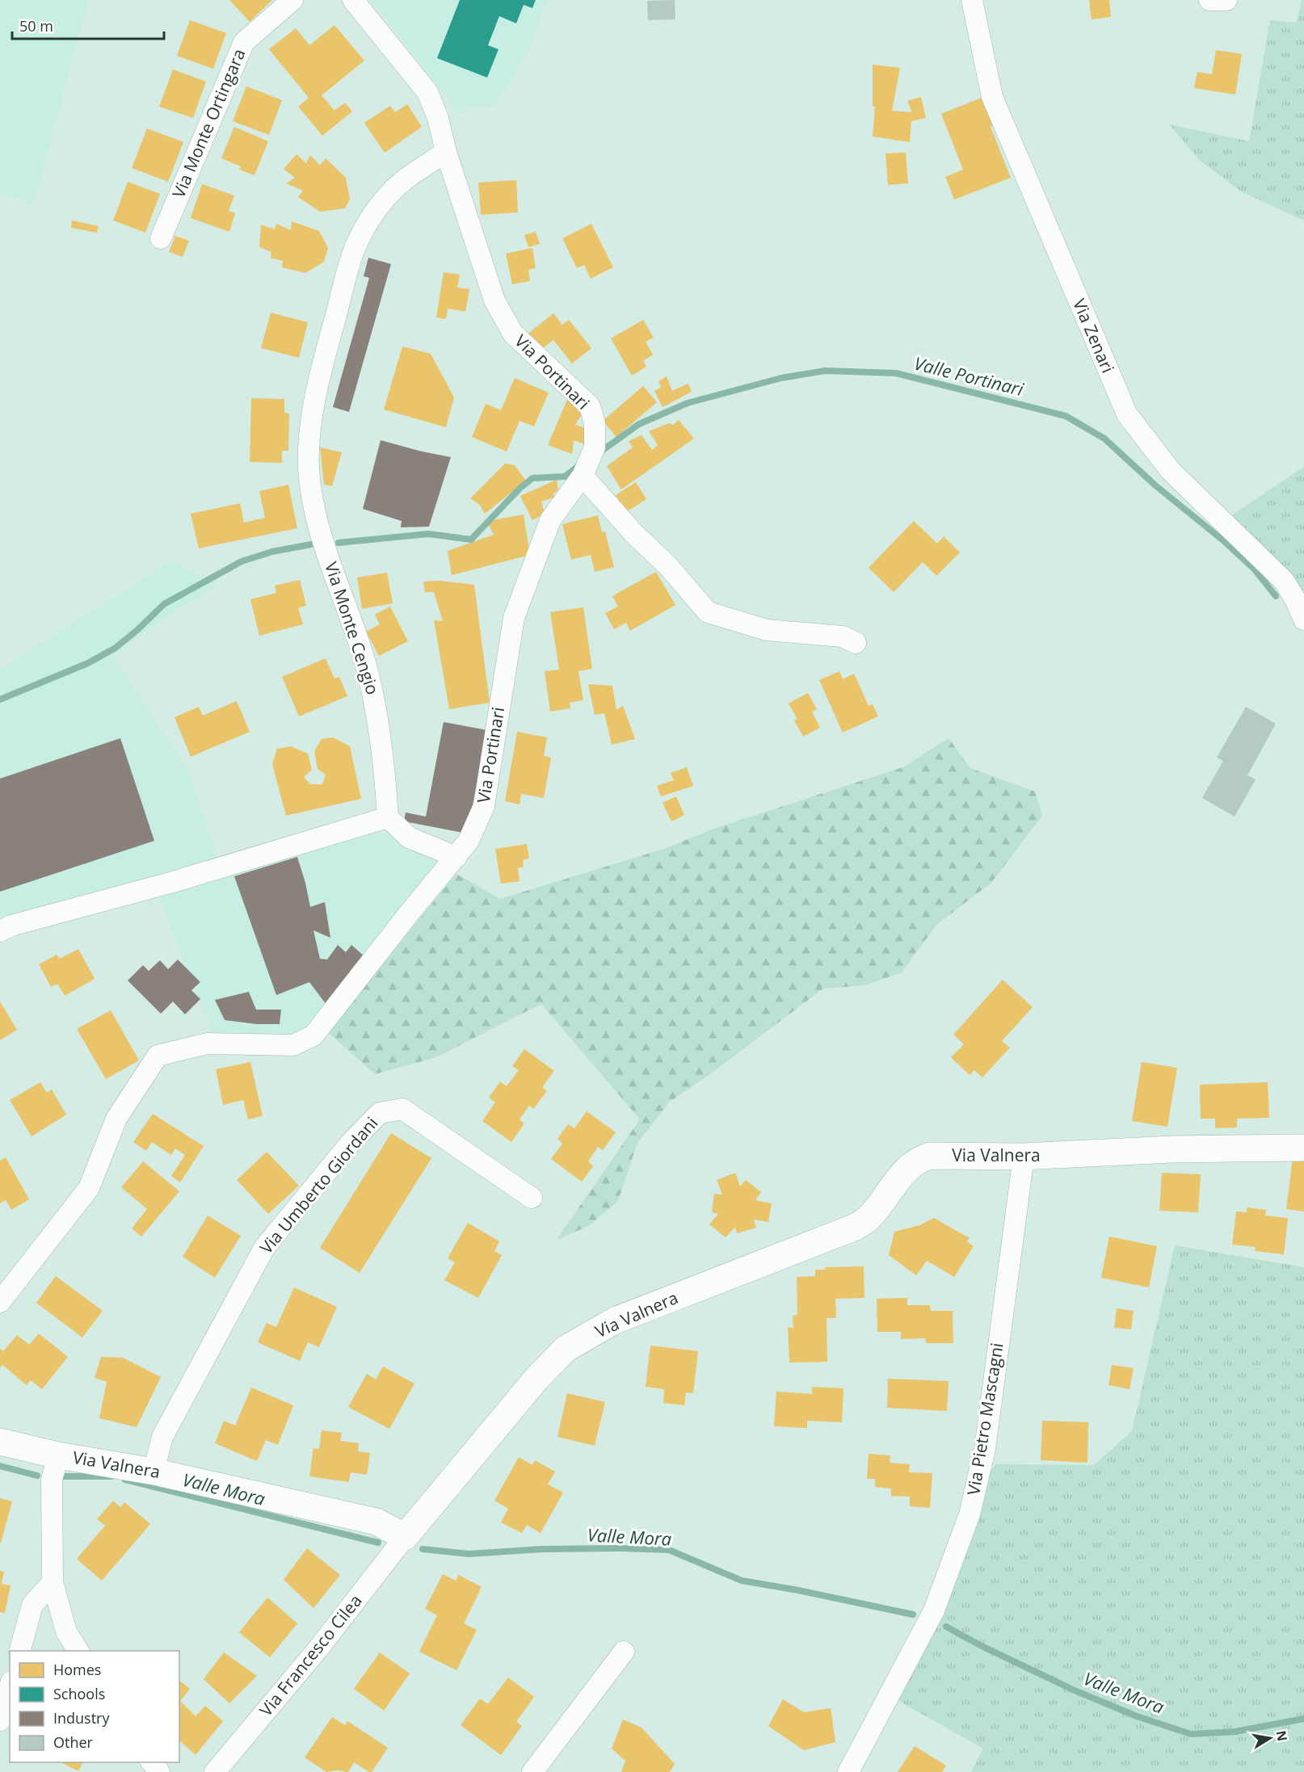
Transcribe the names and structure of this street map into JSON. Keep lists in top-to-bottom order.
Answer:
{
  "streets": {
    "street": [
      "Via Monte Ortingara",
      "Via Zenari",
      "Via Portinari",
      "Via Monte Cengio",
      "Via Valnera",
      "Via Umberto Giordani",
      "Via Pietro Mascagni",
      "Via Francesco Cilea"
    ]
  },
  "crossings": [
    ["Via Portinari", "Via Monte Cengio"],
    ["Via Valnera", "Via Umberto Giordani"],
    ["Via Valnera", "Via Pietro Mascagni"],
    ["Via Valnera", "Via Francesco Cilea"]
  ],
  "water": ["Valle Portinari", "Valle Mora"],
  "legend": [
    "Homes",
    "Schools",
    "Industry",
    "Other"
  ],
  "scale_bar": "50 m",
  "north": "right"
}
